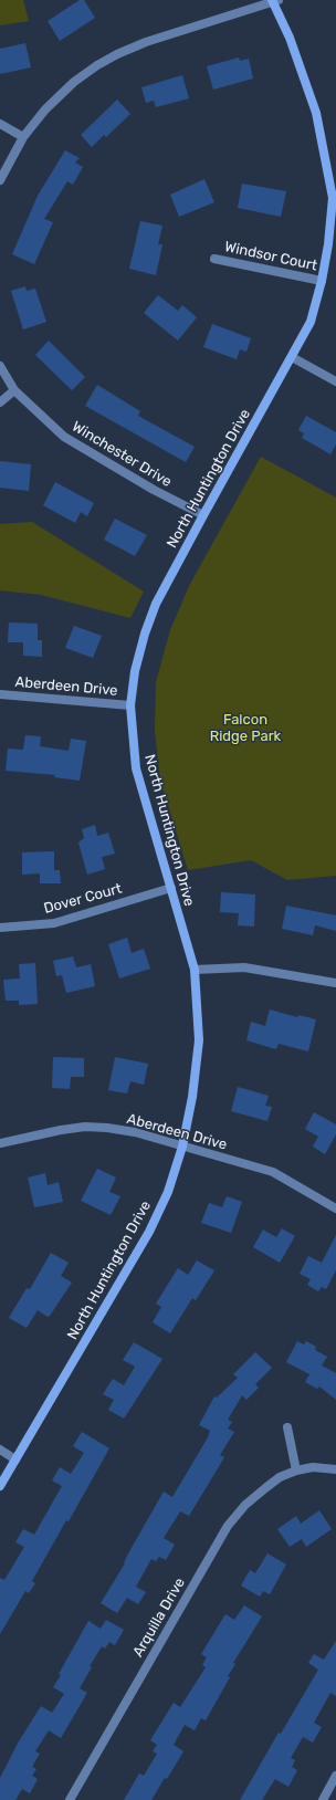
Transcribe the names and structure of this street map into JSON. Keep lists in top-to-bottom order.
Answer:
{
  "streets": {
    "street": [
      "Windsor Court",
      "Winchester Drive",
      "North Huntington Drive",
      "Aberdeen Drive",
      "Dover Court",
      "Arquilla Drive"
    ]
  },
  "crossings": [
    ["Windsor Court", "North Huntington Drive"],
    ["Winchester Drive", "North Huntington Drive"],
    ["North Huntington Drive", "Aberdeen Drive"],
    ["North Huntington Drive", "Dover Court"]
  ],
  "parks": ["Falcon Ridge Park"]
}
